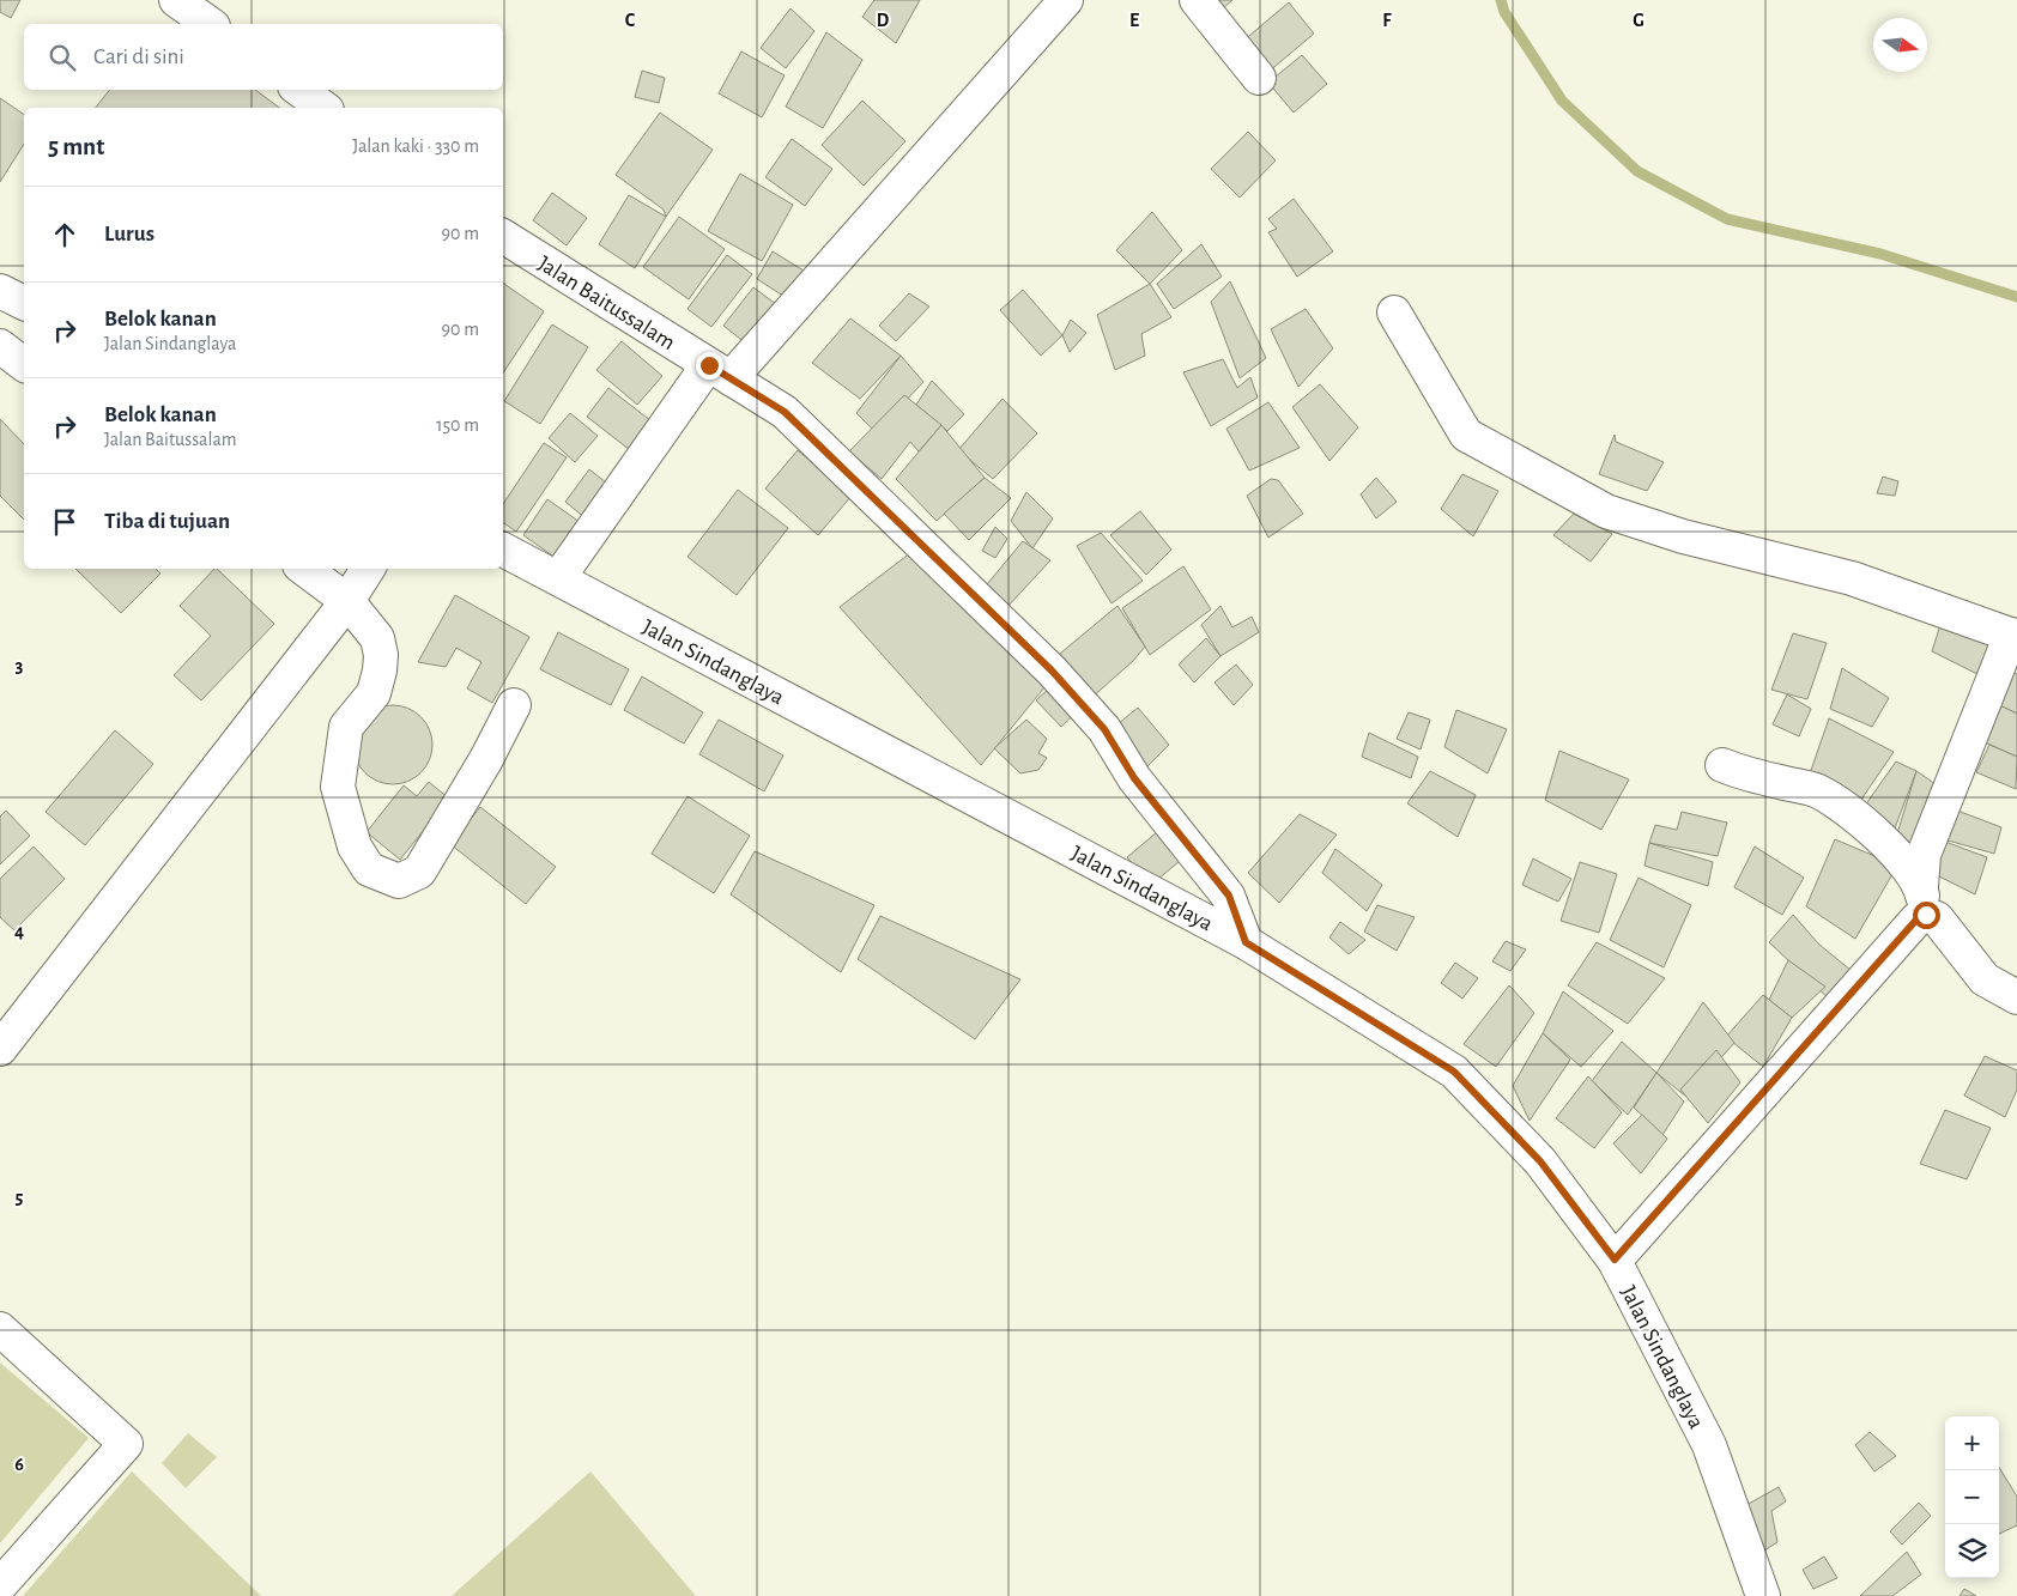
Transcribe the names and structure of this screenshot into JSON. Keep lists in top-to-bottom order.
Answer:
{
  "streets": {
    "street": ["Jalan Baitussalam", "Jalan Sindanglaya"]
  },
  "crossings": [
    ["Jalan Baitussalam", "Jalan Sindanglaya"]
  ],
  "north": "right",
  "page": {
    "search": "Cari di sini",
    "heading": ["5 mnt", "Jalan kaki · 330 m"],
    "list": [
      ["Lurus", "90 m"],
      ["Belok kanan", "Jalan Sindanglaya", "90 m"],
      ["Belok kanan", "Jalan Baitussalam", "150 m"],
      "Tiba di tujuan"
    ],
    "map_buttons": ["+", "−"]
  },
  "grid": {
    "columns": [
      "C",
      "D",
      "E",
      "F",
      "G"
    ],
    "rows": [
      "3",
      "4",
      "5",
      "6"
    ]
  }
}
